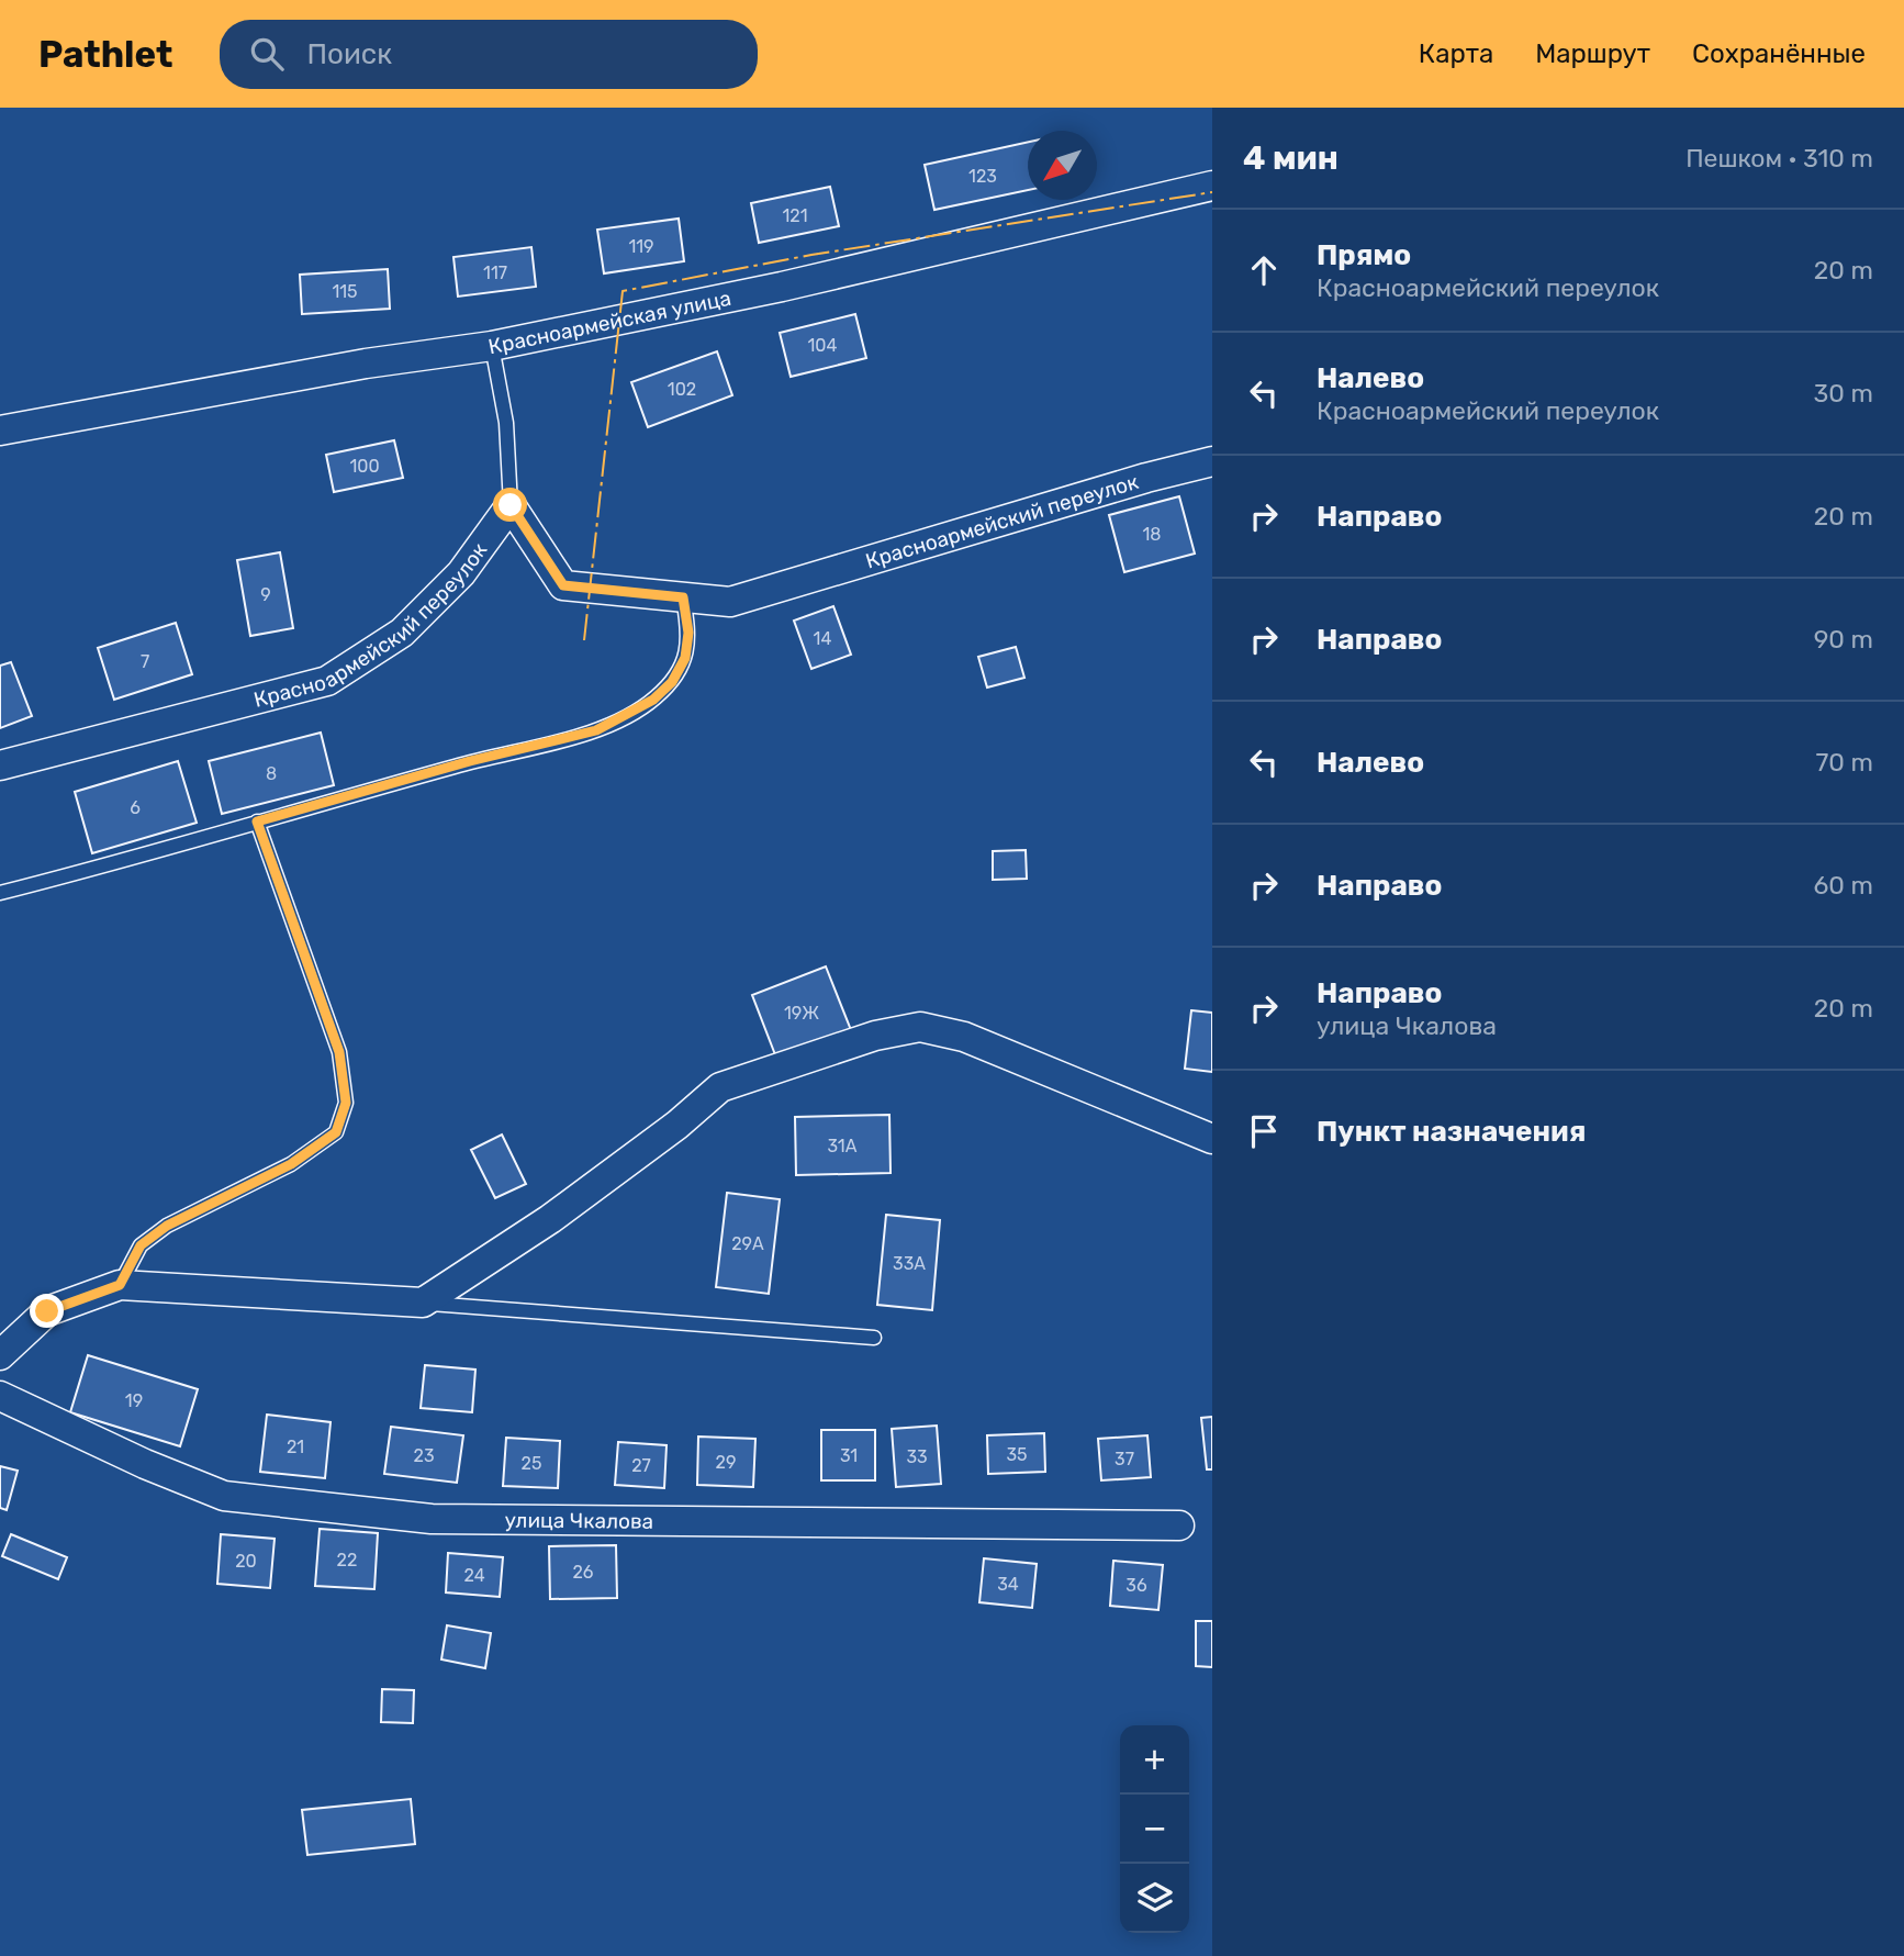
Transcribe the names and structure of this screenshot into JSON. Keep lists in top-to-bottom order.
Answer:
{
  "streets": {
    "street": ["Красноармейская улица", "Красноармейский переулок", "улица Чкалова"]
  },
  "house_numbers": [
    "123",
    "121",
    "119",
    "117",
    "115",
    "104",
    "102",
    "100",
    "18",
    "9",
    "14",
    "7",
    "8",
    "6",
    "19Ж",
    "31А",
    "29А",
    "33А",
    "19",
    "21",
    "35",
    "23",
    "31",
    "33",
    "37",
    "29",
    "25",
    "27",
    "22",
    "20",
    "26",
    "24",
    "34",
    "36"
  ],
  "north": "bottom left",
  "page": {
    "header": "Pathlet",
    "search": "Поиск",
    "nav": ["Карта", "Маршрут", "Сохранённые"],
    "heading": ["4 мин", "Пешком · 310 m"],
    "list": [
      ["Прямо", "Красноармейский переулок", "20 m"],
      ["Налево", "Красноармейский переулок", "30 m"],
      ["Направо", "20 m"],
      ["Направо", "90 m"],
      ["Налево", "70 m"],
      ["Направо", "60 m"],
      ["Направо", "улица Чкалова", "20 m"],
      "Пункт назначения"
    ],
    "map_buttons": ["+", "−"]
  }
}
